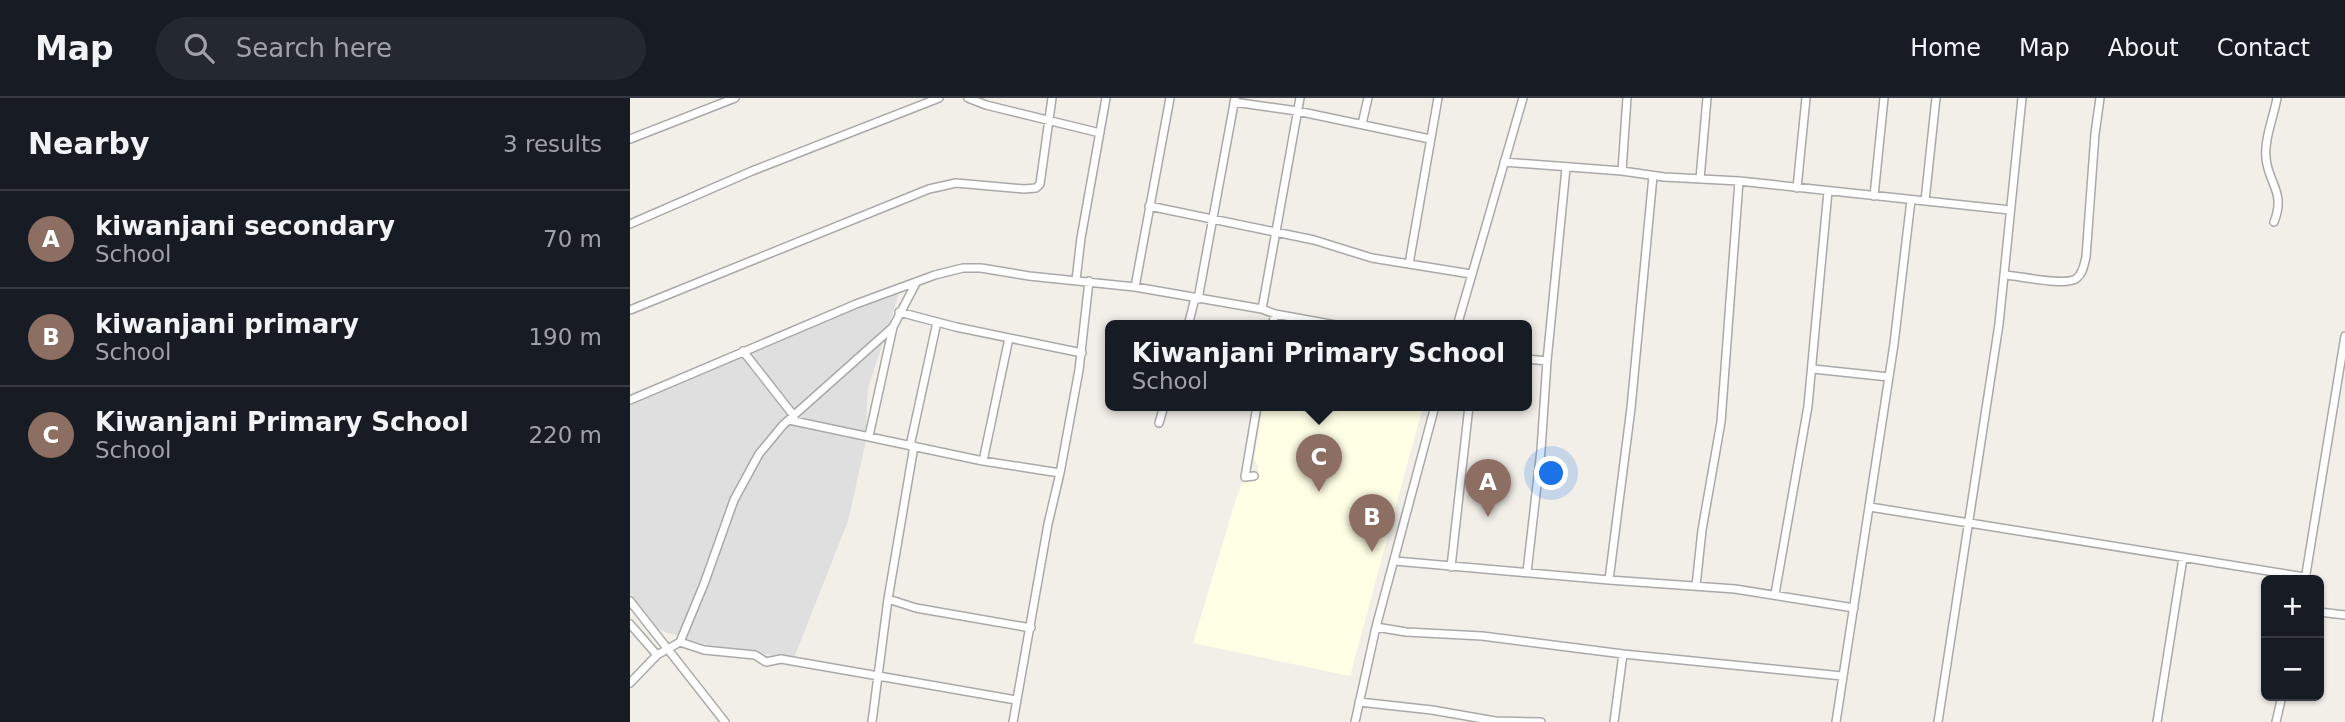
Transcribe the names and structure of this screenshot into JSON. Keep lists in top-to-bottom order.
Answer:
{
  "page": {
    "header": "Map",
    "search": "Search here",
    "nav": [
      "Home",
      "Map",
      "About",
      "Contact"
    ],
    "heading": ["Nearby", "3 results"],
    "list": [
      {
        "mark": "A",
        "name": "kiwanjani secondary",
        "note": "School",
        "value": "70 m"
      },
      {
        "mark": "B",
        "name": "kiwanjani primary",
        "note": "School",
        "value": "190 m"
      },
      {
        "mark": "C",
        "name": "Kiwanjani Primary School",
        "note": "School",
        "value": "220 m"
      }
    ],
    "popup": ["Kiwanjani Primary School", "School"],
    "pins": ["C", "A", "B"],
    "map_buttons": ["+", "−"]
  }
}
